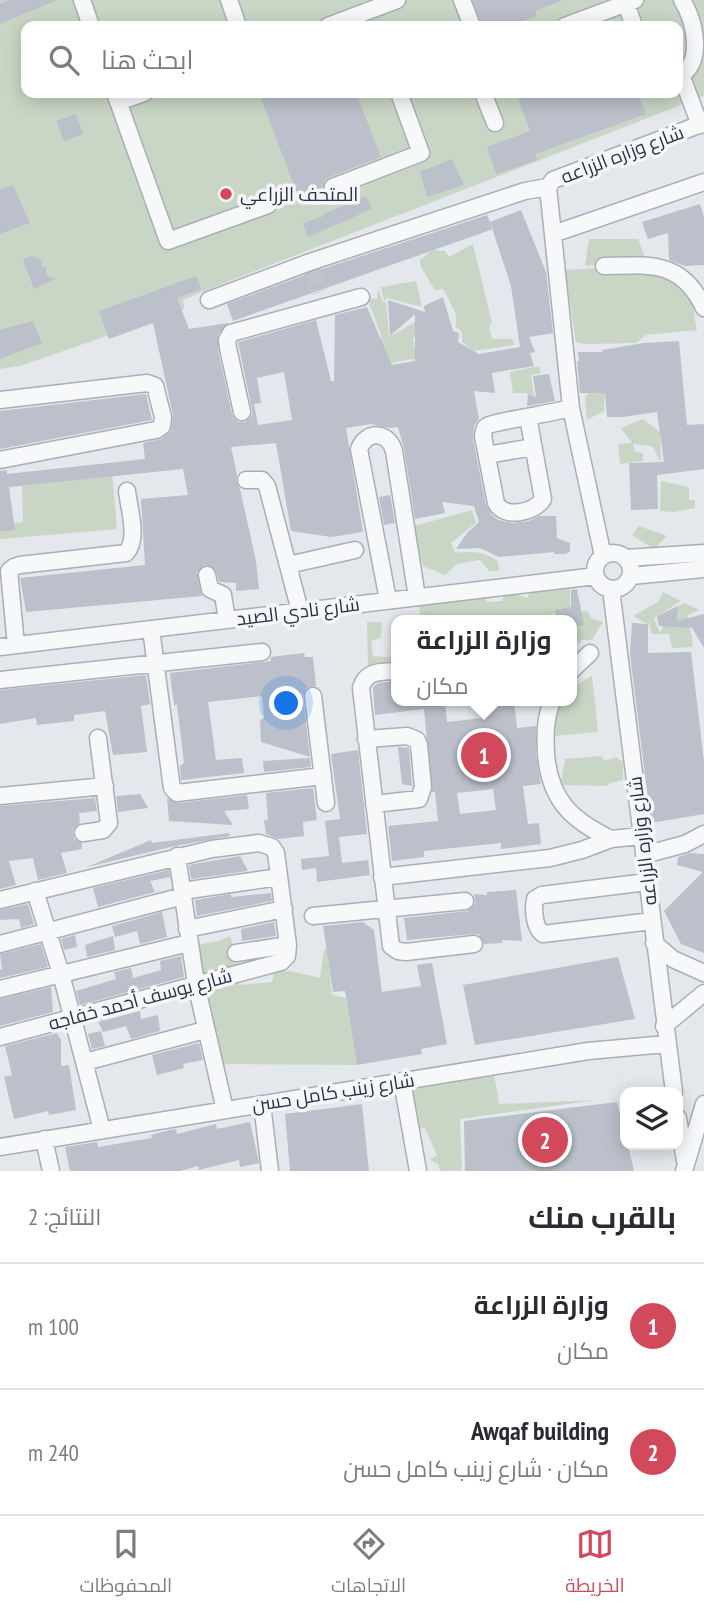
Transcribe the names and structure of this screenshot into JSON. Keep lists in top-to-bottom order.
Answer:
{
  "streets": {
    "street": [
      "شارع وزاره الزراعه",
      "شارع نادي الصيد",
      "شارع يوسف أحمد خفاجه",
      "شارع زينب كامل حسن"
    ]
  },
  "crossings": [
    ["شارع وزاره الزراعه", "شارع نادي الصيد"],
    ["شارع وزاره الزراعه", "شارع زينب كامل حسن"]
  ],
  "places": ["المتحف الزراعي"],
  "page": {
    "search": "ابحث هنا",
    "popup": ["وزارة الزراعة", "مكان"],
    "pins": ["1", "2"],
    "heading": ["بالقرب منك", "النتائج: 2"],
    "list": [
      {
        "mark": "1",
        "name": "وزارة الزراعة",
        "note": "مكان",
        "value": "100 m"
      },
      {
        "mark": "2",
        "name": "Awqaf building",
        "note": "مكان · شارع زينب كامل حسن",
        "value": "240 m"
      }
    ],
    "nav": ["الخريطة", "الاتجاهات", "المحفوظات"]
  }
}
